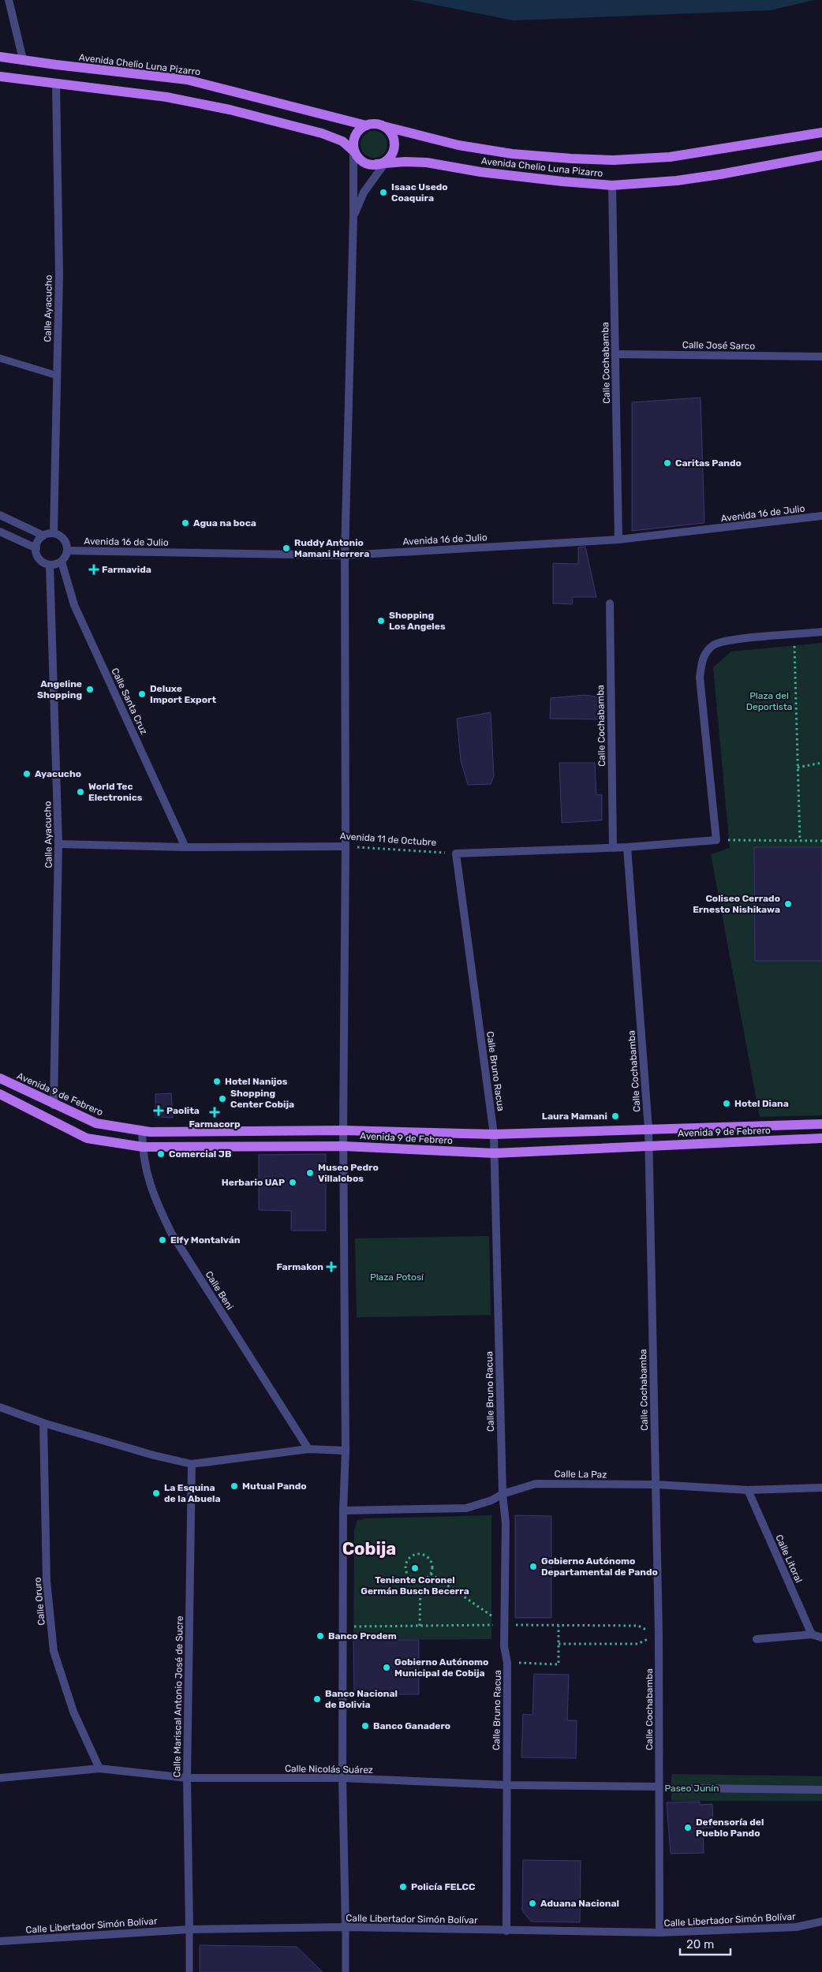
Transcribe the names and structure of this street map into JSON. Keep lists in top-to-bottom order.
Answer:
{
  "streets": {
    "main road": ["Avenida Chelio Luna Pizarro", "Avenida 9 de Febrero"],
    "street": [
      "Calle Ayacucho",
      "Calle José Sarco",
      "Calle Cochabamba",
      "Avenida 16 de Julio",
      "Calle Santa Cruz",
      "Avenida 11 de Octubre",
      "Calle Bruno Racua",
      "Calle Beni",
      "Calle La Paz",
      "Calle Litoral",
      "Calle Oruro",
      "Calle Mariscal Antonio José de Sucre",
      "Calle Nicolás Suárez",
      "Calle Libertador Simón Bolívar"
    ]
  },
  "crossings": [
    ["Avenida Chelio Luna Pizarro", "Calle Cochabamba"],
    ["Calle Ayacucho", "Avenida 16 de Julio"],
    ["Calle Ayacucho", "Calle Santa Cruz"],
    ["Calle Ayacucho", "Avenida 11 de Octubre"],
    ["Calle Ayacucho", "Avenida 9 de Febrero"],
    ["Calle José Sarco", "Calle Cochabamba"],
    ["Calle Cochabamba", "Avenida 16 de Julio"],
    ["Calle Cochabamba", "Avenida 9 de Febrero"],
    ["Calle Cochabamba", "Calle La Paz"],
    ["Calle Cochabamba", "Calle Nicolás Suárez"],
    ["Calle Cochabamba", "Calle Libertador Simón Bolívar"],
    ["Avenida 16 de Julio", "Calle Santa Cruz"],
    ["Calle Santa Cruz", "Avenida 11 de Octubre"],
    ["Avenida 11 de Octubre", "Calle Bruno Racua"],
    ["Calle Bruno Racua", "Avenida 9 de Febrero"],
    ["Calle Bruno Racua", "Calle La Paz"],
    ["Calle Bruno Racua", "Calle Nicolás Suárez"],
    ["Calle Bruno Racua", "Calle Libertador Simón Bolívar"],
    ["Avenida 9 de Febrero", "Calle Beni"],
    ["Calle La Paz", "Calle Litoral"],
    ["Calle Oruro", "Calle Nicolás Suárez"],
    ["Calle Mariscal Antonio José de Sucre", "Calle Nicolás Suárez"],
    ["Calle Mariscal Antonio José de Sucre", "Calle Libertador Simón Bolívar"]
  ],
  "districts": ["Cobija"],
  "parks": ["Plaza del Deportista", "Plaza Potosí", "Paseo Junín"],
  "places": {
    "other": [
      "Isaac Usedo Coaquira",
      "Caritas Pando",
      "Agua na boca",
      "Ruddy Antonio Mamani Herrera",
      "Shopping Los Angeles",
      "Angeline Shopping",
      "Deluxe Import Export",
      "Ayacucho",
      "World Tec Electronics",
      "Coliseo Cerrado Ernesto Nishikawa",
      "Hotel Nanijos",
      "Shopping Center Cobija",
      "Hotel Diana",
      "Laura Mamani",
      "Comercial JB",
      "Museo Pedro Villalobos",
      "Herbario UAP",
      "Elfy Montalván",
      "Mutual Pando",
      "La Esquina de la Abuela",
      "Gobierno Autónomo Departamental de Pando",
      "Teniente Coronel Germán Busch Becerra",
      "Banco Prodem",
      "Gobierno Autónomo Municipal de Cobija",
      "Banco Nacional de Bolivia",
      "Banco Ganadero",
      "Defensoría del Pueblo Pando",
      "Policía FELCC",
      "Aduana Nacional"
    ],
    "health": [
      "Farmavida",
      "Paolita",
      "Farmacorp",
      "Farmakon"
    ]
  },
  "scale_bar": "20 m"
}
